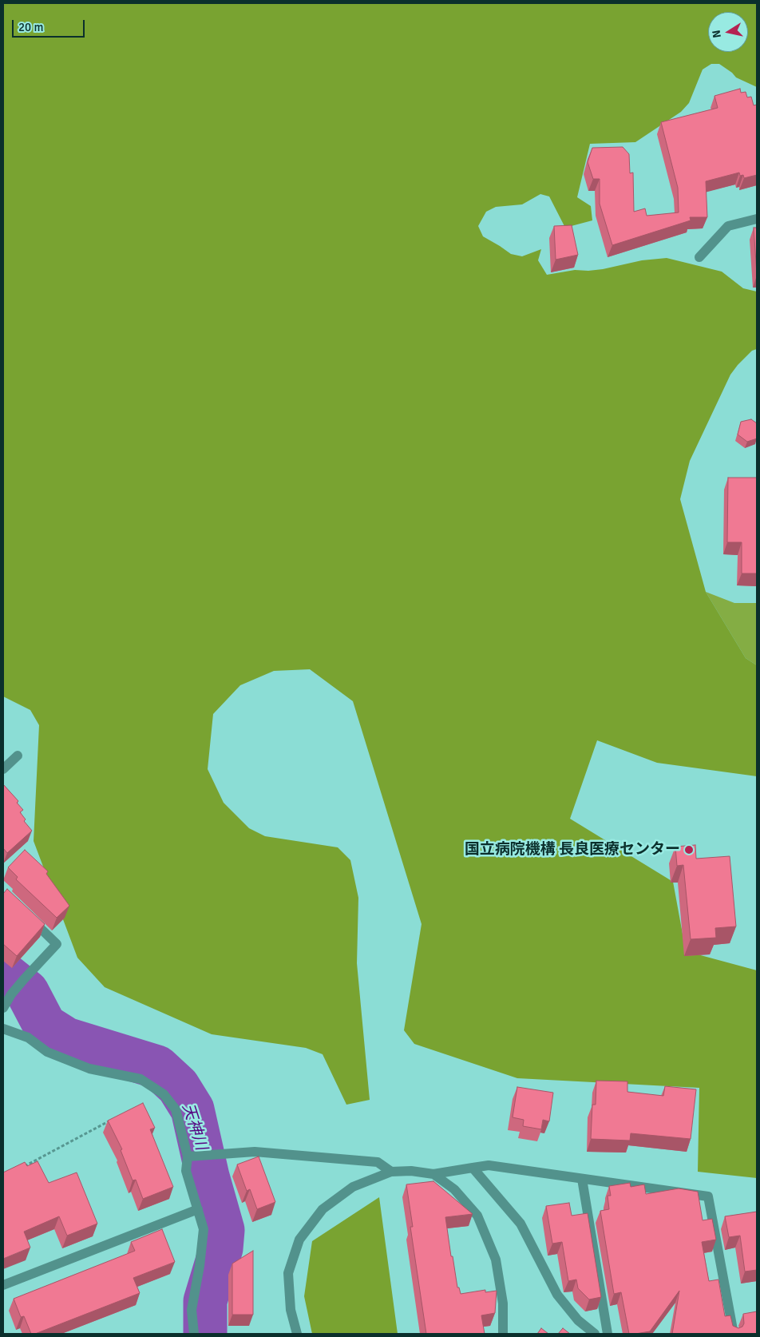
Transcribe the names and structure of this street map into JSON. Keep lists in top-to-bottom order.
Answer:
{
  "water": ["天神川"],
  "places": ["国立病院機構 長良医療センター"],
  "scale_bar": "20 m",
  "north": "left"
}
